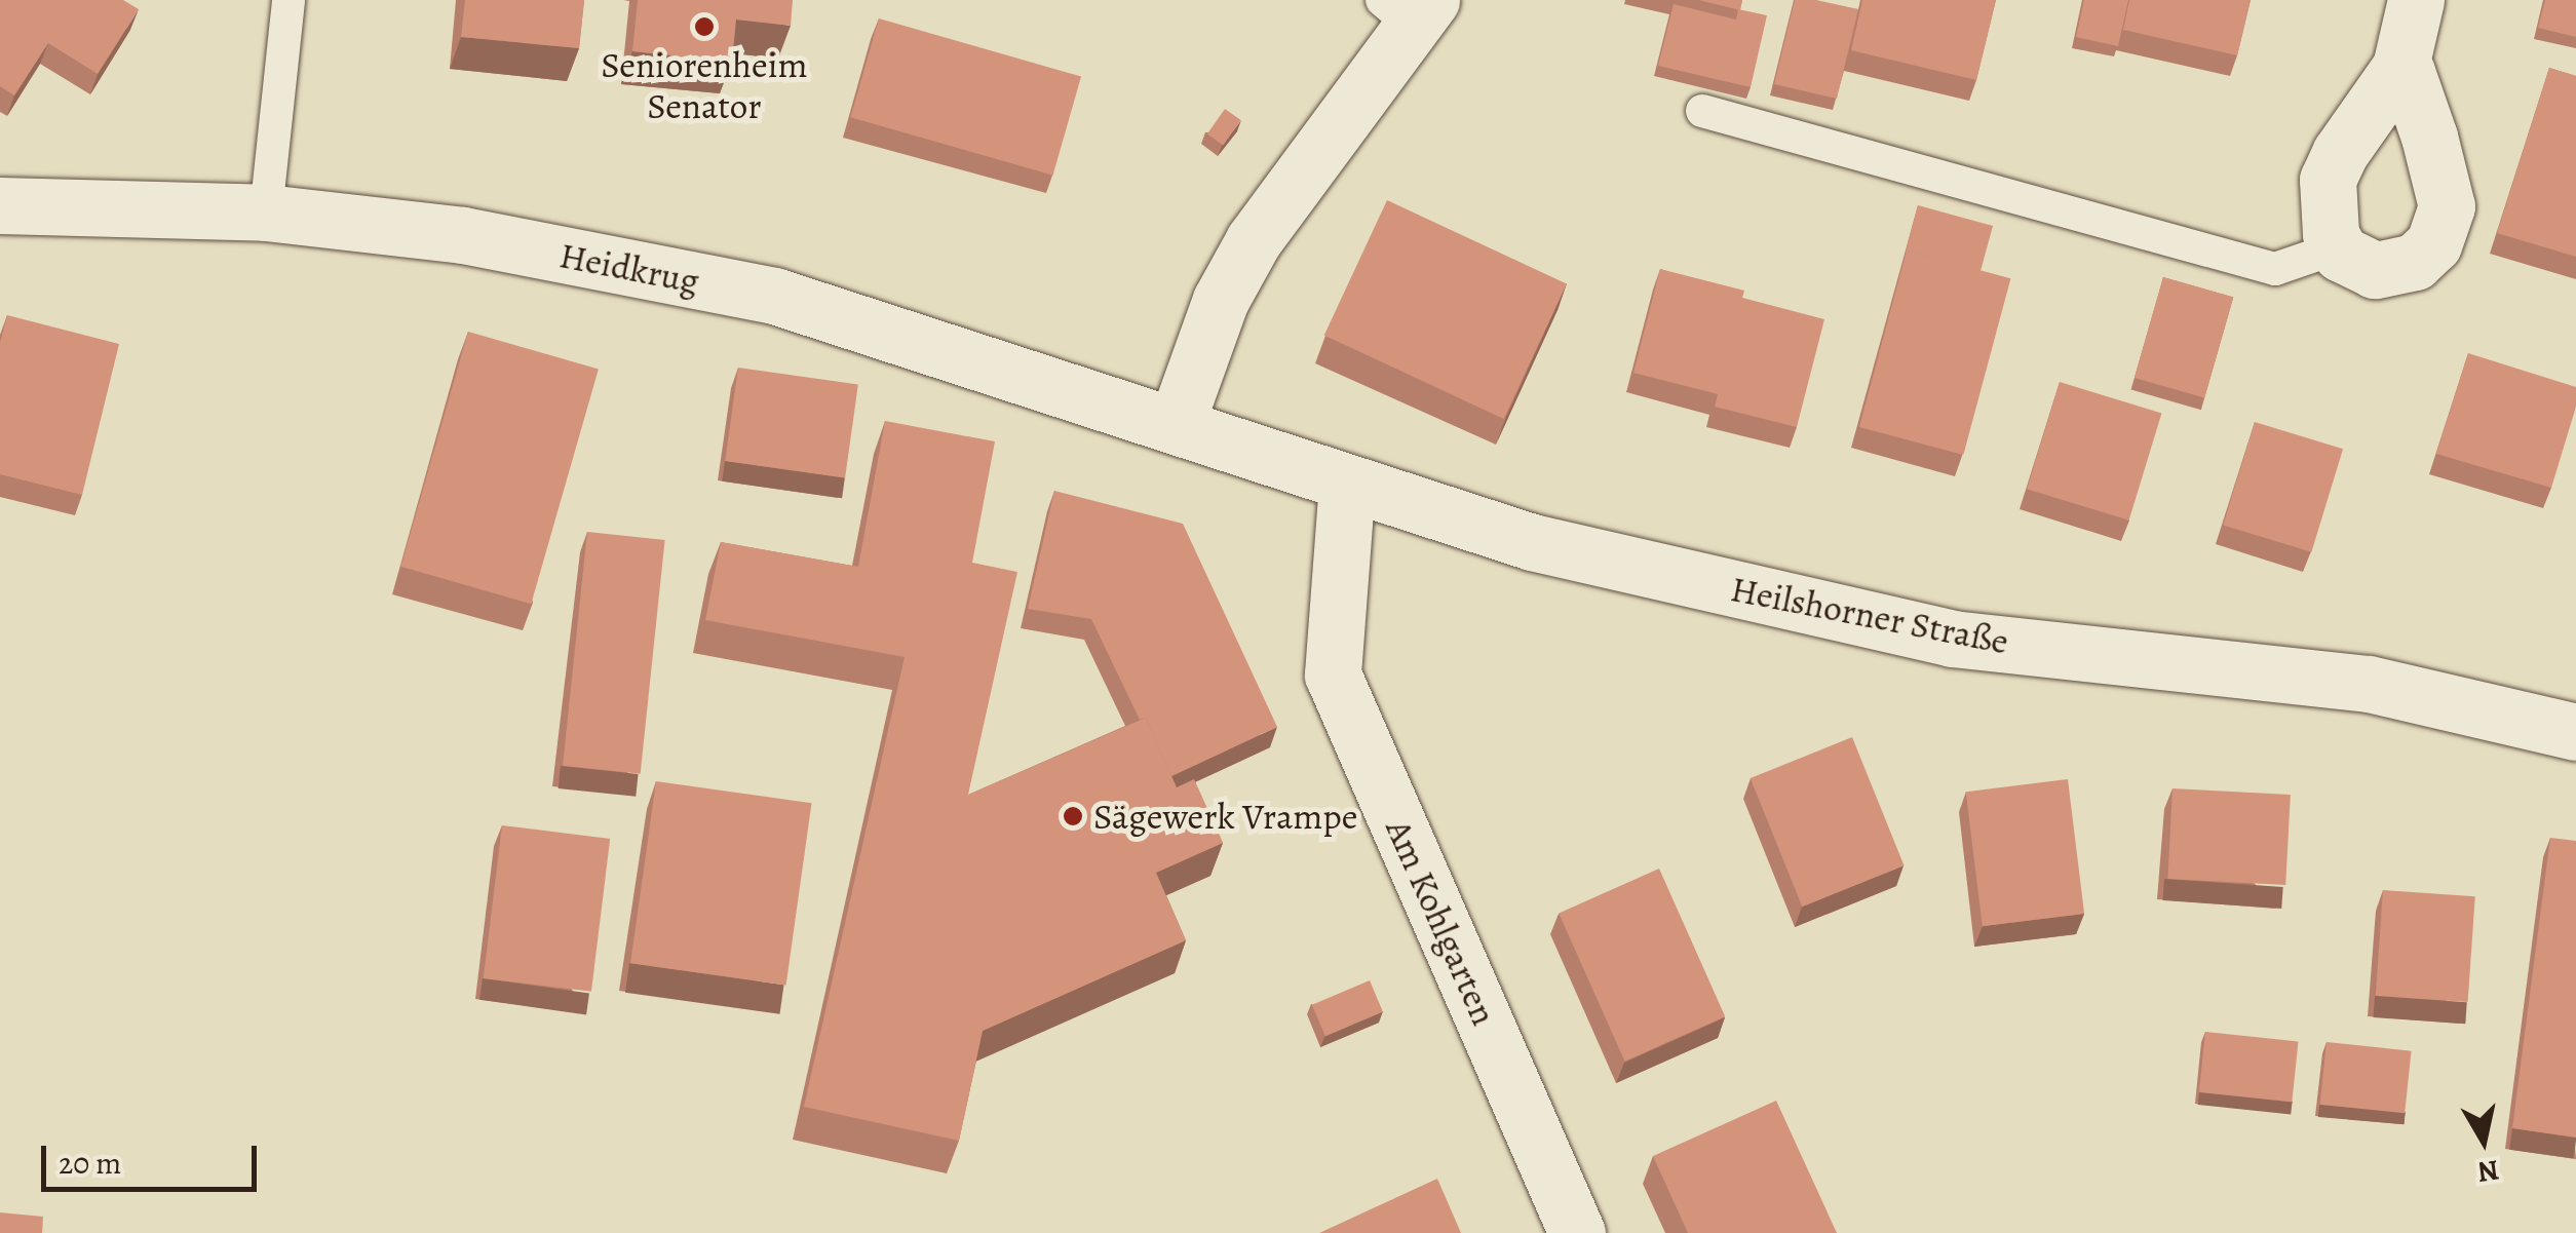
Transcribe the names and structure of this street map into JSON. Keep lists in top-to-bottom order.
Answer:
{
  "streets": {
    "main road": ["Heidkrug", "Heilshorner Straße", "Am Kohlgarten"]
  },
  "crossings": [
    ["Heidkrug", "Heilshorner Straße"],
    ["Heilshorner Straße", "Am Kohlgarten"]
  ],
  "places": ["Seniorenheim Senator", "Sägewerk Vrampe"],
  "scale_bar": "20 m",
  "north": "bottom"
}
